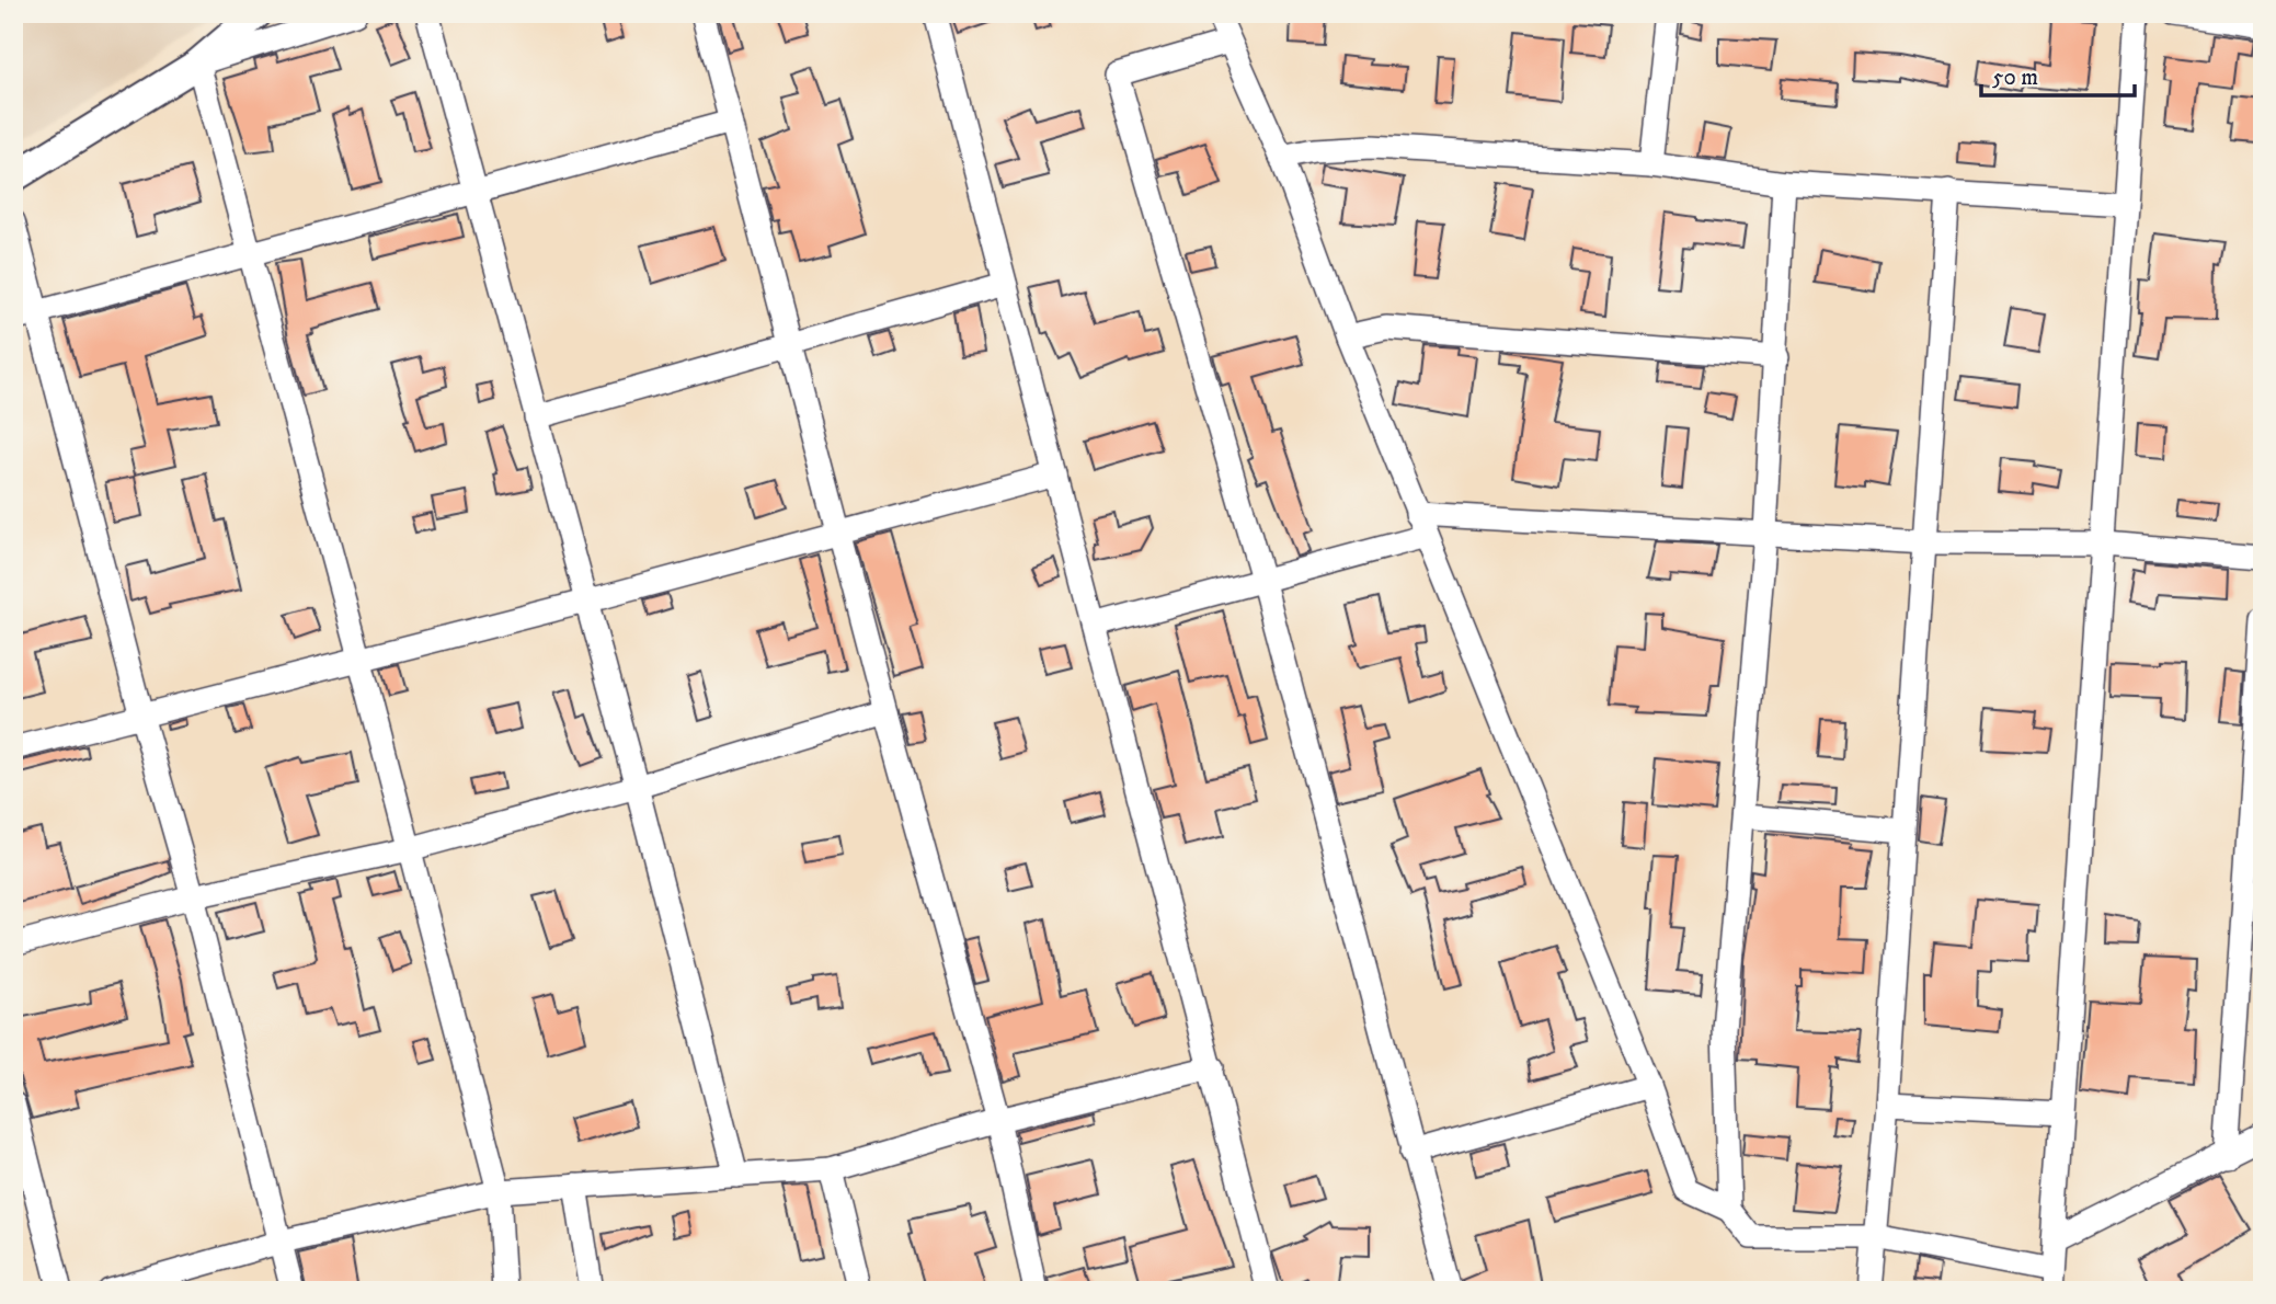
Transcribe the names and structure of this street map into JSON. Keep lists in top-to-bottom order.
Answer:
{
  "scale_bar": "50 m"
}
